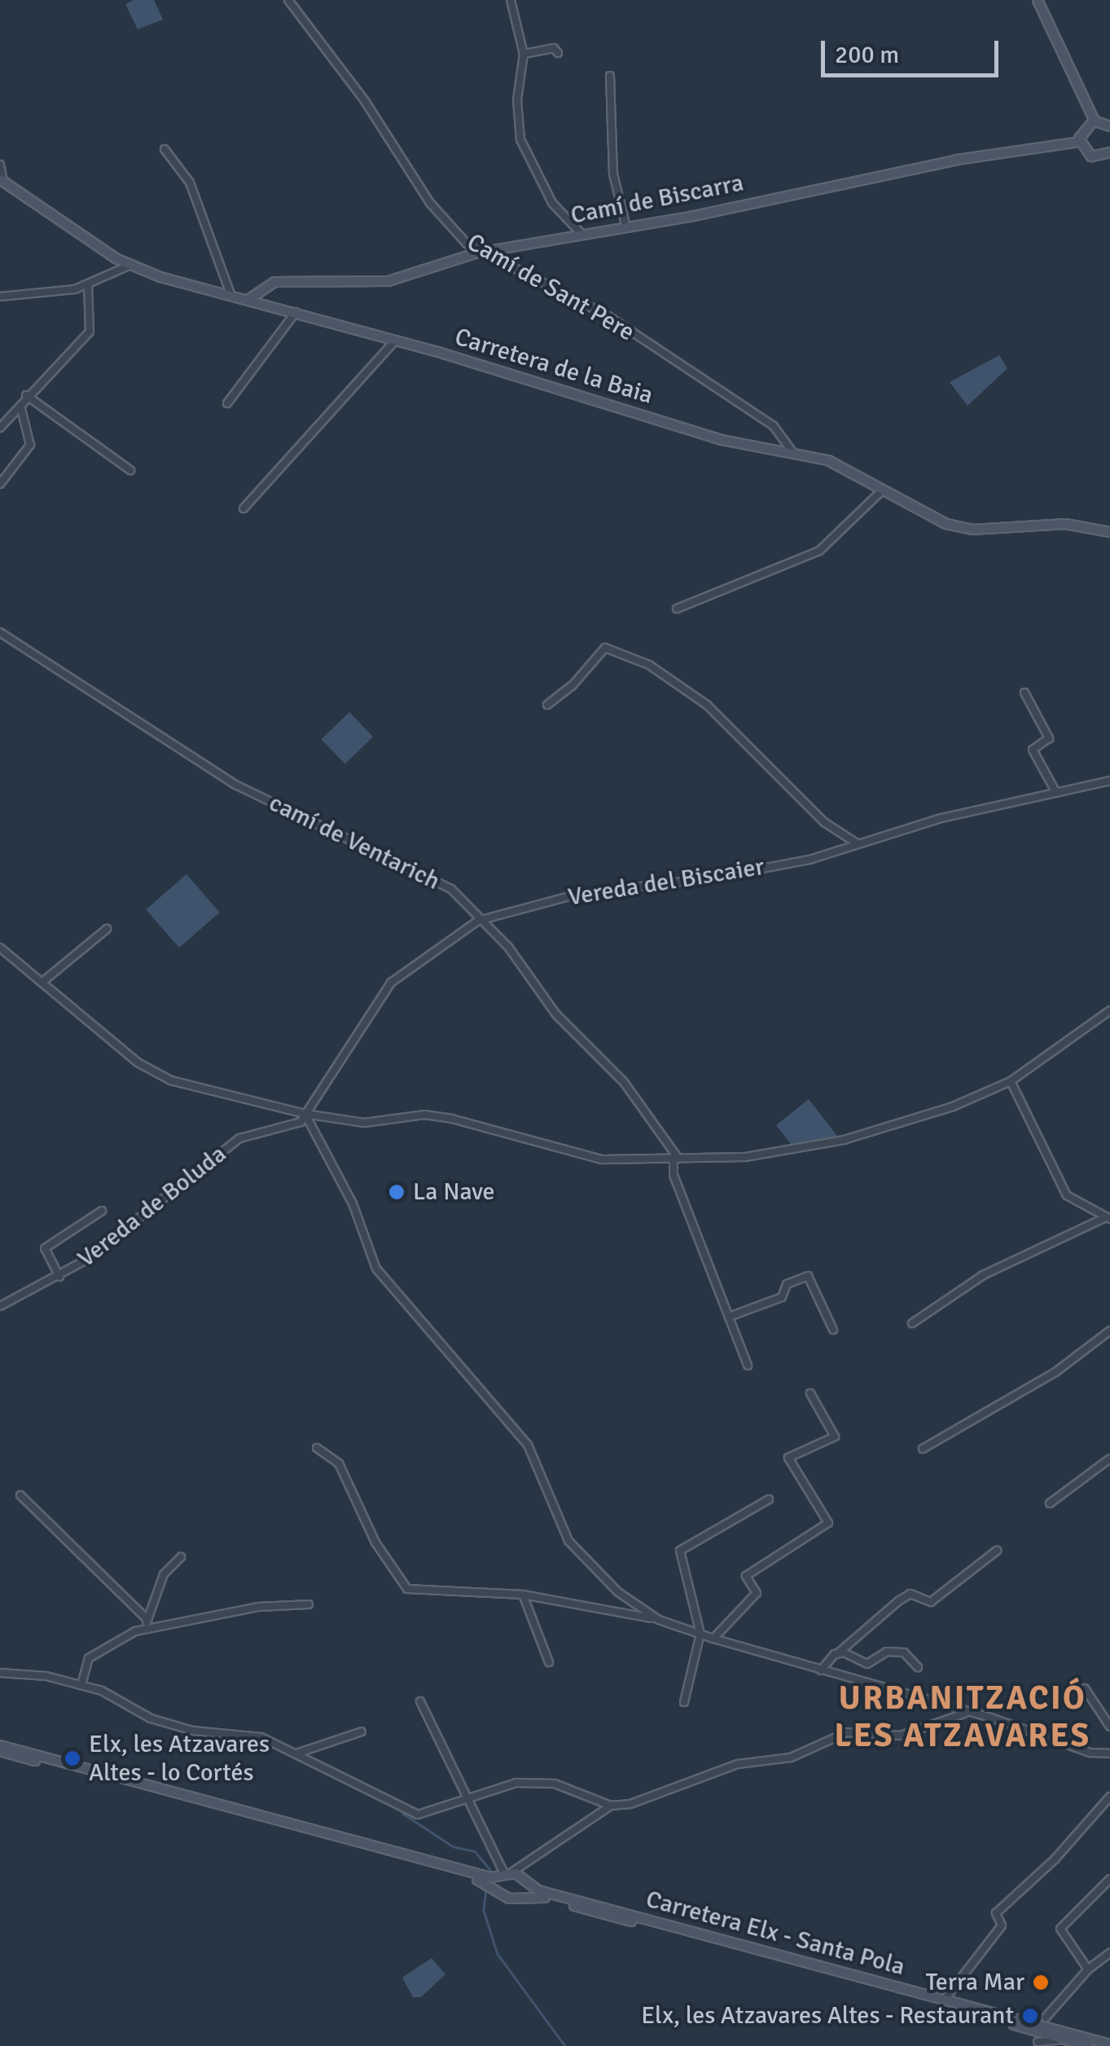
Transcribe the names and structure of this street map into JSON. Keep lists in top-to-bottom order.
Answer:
{
  "streets": {
    "main road": ["Camí de Biscarra", "Carretera de la Baia", "Carretera Elx - Santa Pola"],
    "street": [
      "Camí de Sant Pere",
      "camí de Ventarich",
      "Vereda del Biscaier",
      "Vereda de Boluda"
    ]
  },
  "crossings": [
    ["Camí de Biscarra", "Camí de Sant Pere"],
    ["Camí de Biscarra", "Carretera de la Baia"],
    ["Camí de Sant Pere", "Carretera de la Baia"],
    ["camí de Ventarich", "Vereda del Biscaier"],
    ["Vereda del Biscaier", "Vereda de Boluda"]
  ],
  "districts": ["URBANITZACIÓ LES ATZAVARES"],
  "places": [
    "La Nave",
    "Elx, les Atzavares Altes - lo Cortés",
    "Terra Mar",
    "Elx, les Atzavares Altes - Restaurant"
  ],
  "scale_bar": "200 m"
}
